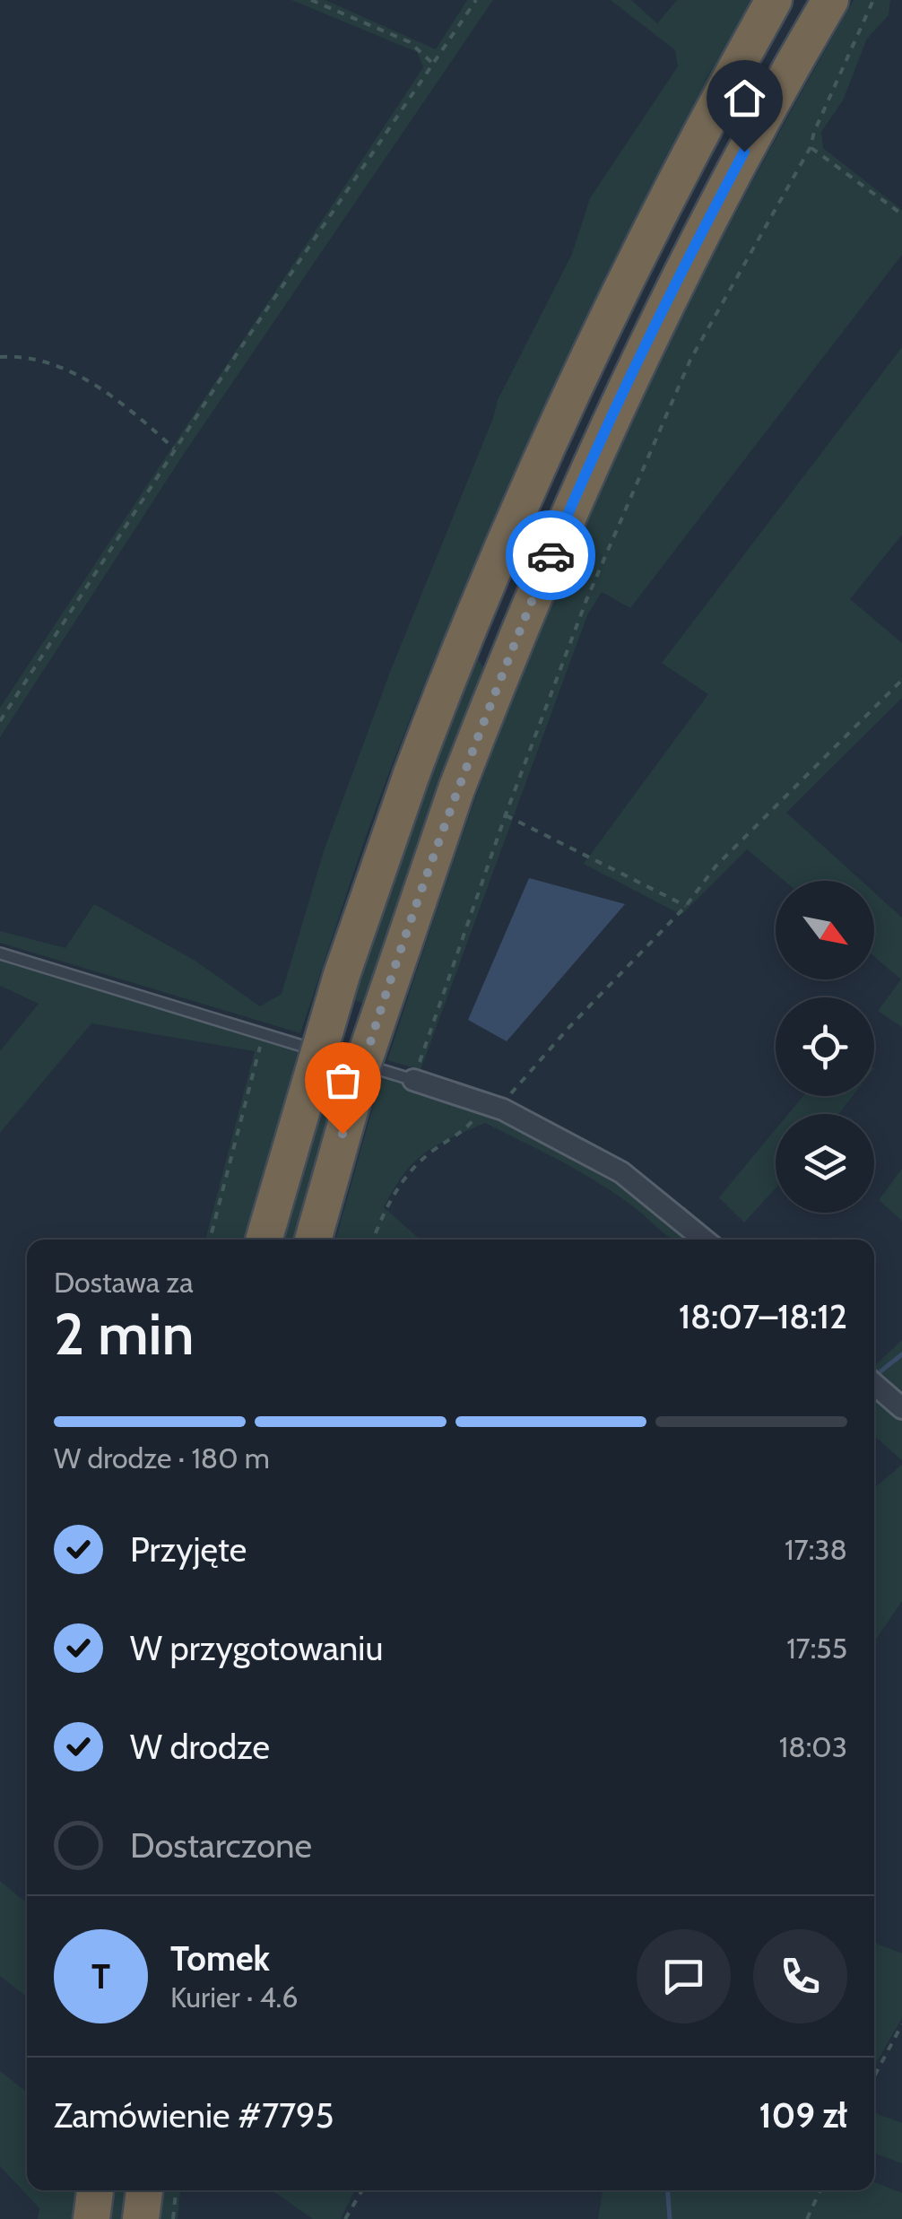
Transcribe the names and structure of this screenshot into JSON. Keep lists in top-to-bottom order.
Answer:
{
  "north": "bottom right",
  "page": {
    "heading": ["2 min", "Dostawa za", "18:07–18:12"],
    "panel": [
      "Tomek",
      "Kurier · 4.6",
      "Zamówienie #7795",
      "109 zł"
    ],
    "bar": "W drodze · 180 m",
    "list": [
      ["Przyjęte", "17:38"],
      ["W przygotowaniu", "17:55"],
      ["W drodze", "18:03"],
      "Dostarczone"
    ],
    "round": "T"
  }
}
